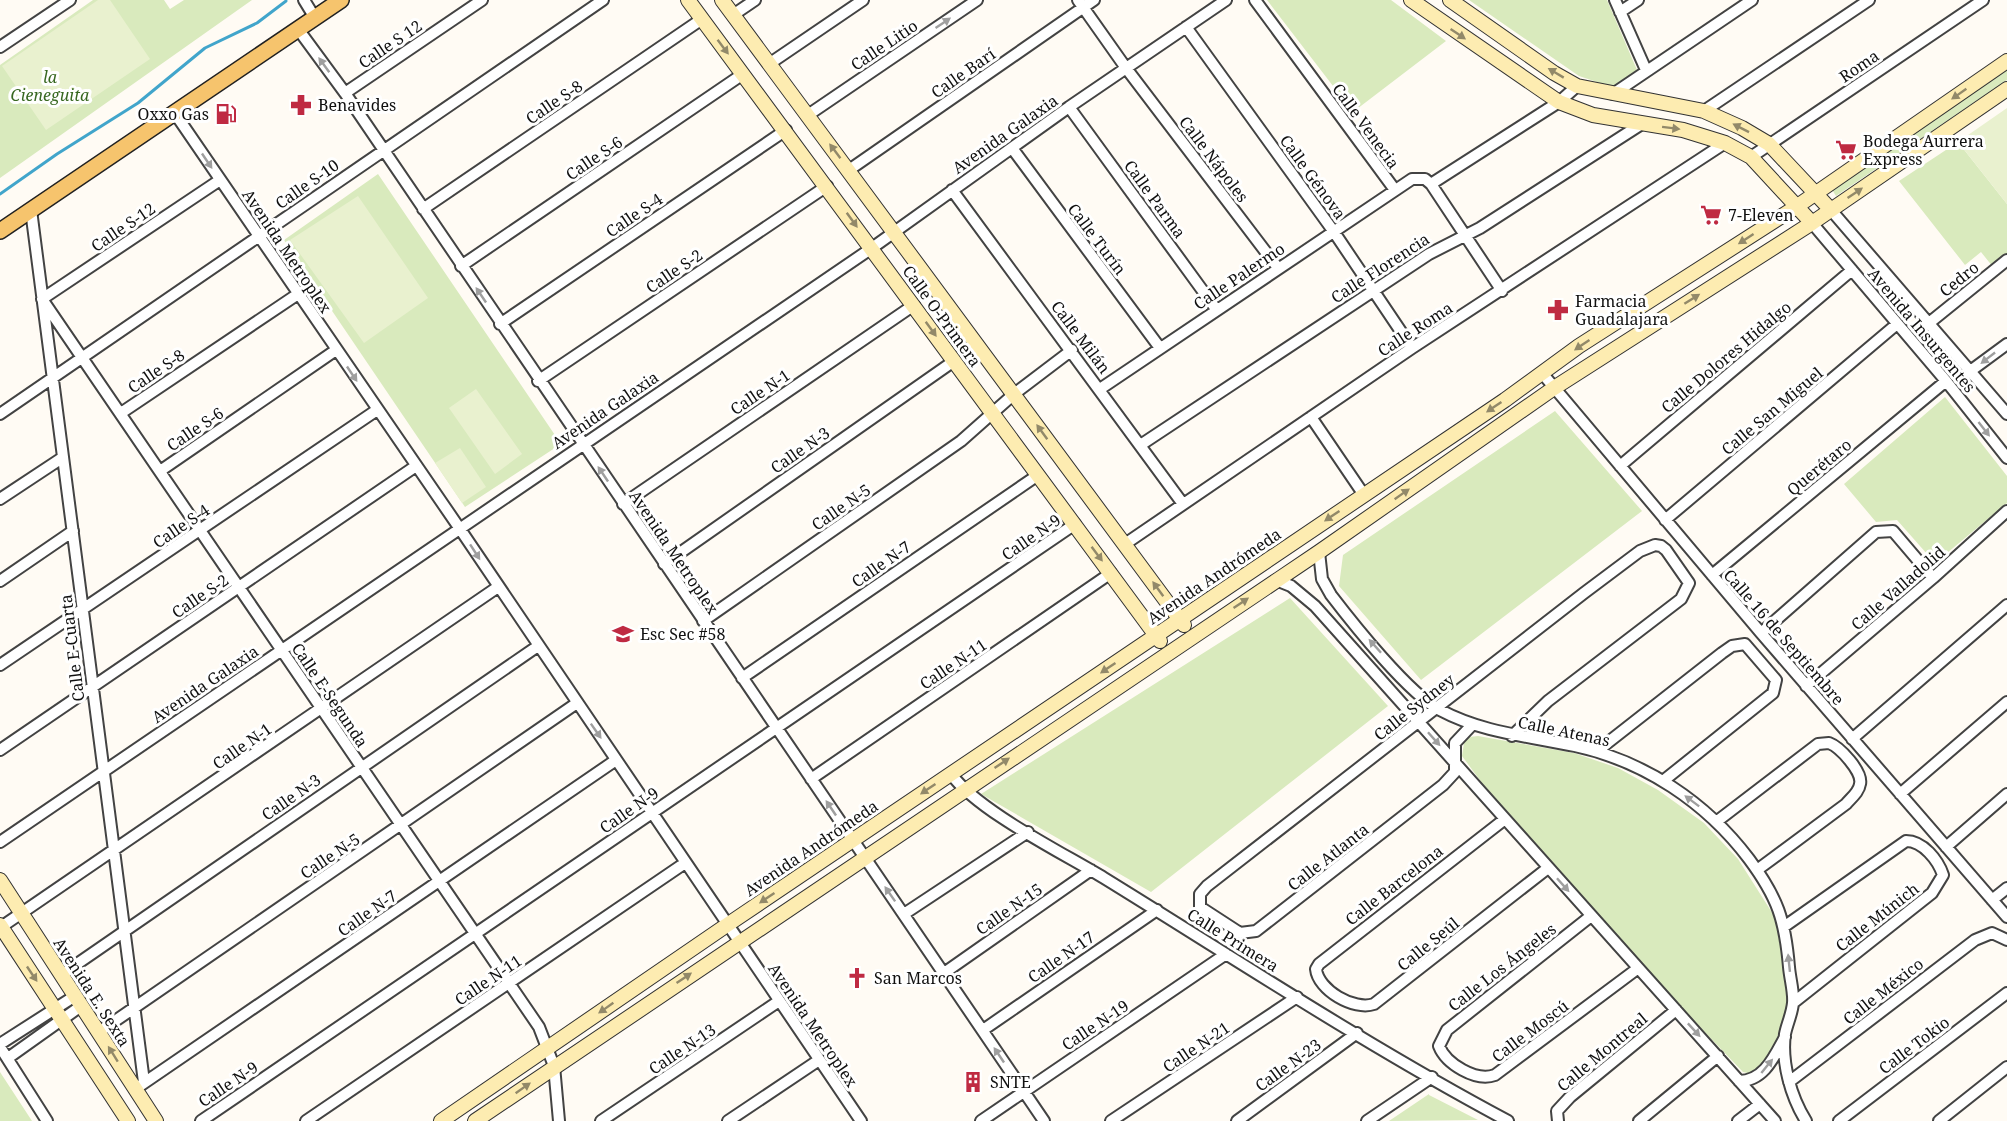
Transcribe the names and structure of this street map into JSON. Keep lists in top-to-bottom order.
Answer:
{
  "streets": {
    "street": [
      "Calle S 12",
      "Calle Litio",
      "Roma",
      "Calle Barí",
      "Calle S-8",
      "Calle Venecia",
      "Avenida Galaxia",
      "Calle S-6",
      "Calle Nápoles",
      "Calle Génova",
      "Calle S-10",
      "Calle Parma",
      "Calle S-4",
      "Calle S-12",
      "Calle Turín",
      "Avenida Metroplex",
      "Calle Florencia",
      "Calle S-2",
      "Calle Palermo",
      "Cedro",
      "Calle O-Primera",
      "Calle Roma",
      "Avenida Insurgentes",
      "Calle Milán",
      "Calle Dolores Hidalgo",
      "Calle N-1",
      "Calle San Miguel",
      "Calle N-3",
      "Querétaro",
      "Calle N-5",
      "Calle N-9",
      "Calle N-7",
      "Avenida Andrómeda",
      "Calle Valladolid",
      "Calle 16 de Septiembre",
      "Calle E-Cuarta",
      "Calle N-11",
      "Calle E-Segunda",
      "Calle Sydney",
      "Calle Atenas",
      "Calle Atlanta",
      "Calle Barcelona",
      "Calle N-15",
      "Calle Múnich",
      "Calle Primera",
      "Calle Seúl",
      "Calle N-17",
      "Calle Los Ángeles",
      "Calle México",
      "Avenida E. Sexta",
      "Calle N-19",
      "Calle Moscú",
      "Calle Tokio",
      "Calle N-21",
      "Calle N-13",
      "Calle Montreal",
      "Calle N-23"
    ]
  },
  "crossings": [
    ["Calle S 12", "Avenida Metroplex"],
    ["Calle Litio", "Calle O-Primera"],
    ["Calle Barí", "Calle Nápoles"],
    ["Calle Barí", "Calle O-Primera"],
    ["Calle S-8", "Avenida Metroplex"],
    ["Calle S-8", "Calle O-Primera"],
    ["Calle S-8", "Calle E-Segunda"],
    ["Calle Venecia", "Calle Palermo"],
    ["Avenida Galaxia", "Calle Nápoles"],
    ["Avenida Galaxia", "Calle Génova"],
    ["Avenida Galaxia", "Calle Parma"],
    ["Avenida Galaxia", "Calle Turín"],
    ["Avenida Galaxia", "Avenida Metroplex"],
    ["Avenida Galaxia", "Calle O-Primera"],
    ["Avenida Galaxia", "Calle Milán"],
    ["Avenida Galaxia", "Calle E-Cuarta"],
    ["Avenida Galaxia", "Calle E-Segunda"],
    ["Calle S-6", "Avenida Metroplex"],
    ["Calle S-6", "Calle O-Primera"],
    ["Calle S-6", "Calle E-Segunda"],
    ["Calle Nápoles", "Calle Palermo"],
    ["Calle Génova", "Calle Florencia"],
    ["Calle Génova", "Calle Palermo"],
    ["Calle Génova", "Calle Roma"],
    ["Calle S-10", "Avenida Metroplex"],
    ["Calle S-10", "Calle E-Cuarta"],
    ["Calle S-10", "Calle E-Segunda"],
    ["Calle Parma", "Calle Palermo"],
    ["Calle S-4", "Avenida Metroplex"],
    ["Calle S-4", "Calle O-Primera"],
    ["Calle S-4", "Calle E-Cuarta"],
    ["Calle S-4", "Calle E-Segunda"],
    ["Calle S-12", "Avenida Metroplex"],
    ["Calle S-12", "Calle E-Cuarta"],
    ["Calle S-12", "Calle E-Segunda"],
    ["Calle Turín", "Calle Palermo"],
    ["Avenida Metroplex", "Calle S-2"],
    ["Avenida Metroplex", "Calle N-1"],
    ["Avenida Metroplex", "Calle N-3"],
    ["Avenida Metroplex", "Calle N-5"],
    ["Avenida Metroplex", "Calle N-9"],
    ["Avenida Metroplex", "Calle N-7"],
    ["Avenida Metroplex", "Avenida Andrómeda"],
    ["Avenida Metroplex", "Calle N-11"],
    ["Avenida Metroplex", "Calle N-15"],
    ["Avenida Metroplex", "Calle N-17"],
    ["Avenida Metroplex", "Calle N-19"],
    ["Avenida Metroplex", "Calle N-13"],
    ["Calle Florencia", "Calle Milán"],
    ["Calle S-2", "Calle O-Primera"],
    ["Calle S-2", "Calle E-Cuarta"],
    ["Calle S-2", "Calle E-Segunda"],
    ["Calle Palermo", "Calle Milán"],
    ["Cedro", "Avenida Insurgentes"],
    ["Calle O-Primera", "Calle Roma"],
    ["Calle O-Primera", "Calle N-1"],
    ["Calle O-Primera", "Calle N-3"],
    ["Calle O-Primera", "Calle N-5"],
    ["Calle O-Primera", "Calle N-9"],
    ["Calle O-Primera", "Calle N-7"],
    ["Calle O-Primera", "Avenida Andrómeda"],
    ["Calle O-Primera", "Calle N-11"],
    ["Calle Roma", "Calle Milán"],
    ["Avenida Insurgentes", "Calle Dolores Hidalgo"],
    ["Avenida Insurgentes", "Calle San Miguel"],
    ["Avenida Insurgentes", "Querétaro"],
    ["Calle Milán", "Calle N-5"],
    ["Calle Dolores Hidalgo", "Calle 16 de Septiembre"],
    ["Calle N-1", "Calle E-Cuarta"],
    ["Calle N-1", "Calle E-Segunda"],
    ["Calle N-1", "Avenida E. Sexta"],
    ["Calle San Miguel", "Calle 16 de Septiembre"],
    ["Calle N-3", "Calle E-Cuarta"],
    ["Calle N-3", "Calle E-Segunda"],
    ["Calle N-3", "Avenida E. Sexta"],
    ["Querétaro", "Calle 16 de Septiembre"],
    ["Calle N-5", "Calle E-Cuarta"],
    ["Calle N-5", "Calle E-Segunda"],
    ["Calle N-5", "Avenida E. Sexta"],
    ["Calle N-9", "Calle E-Segunda"],
    ["Calle N-7", "Calle E-Cuarta"],
    ["Calle N-7", "Calle E-Segunda"],
    ["Calle N-7", "Avenida E. Sexta"],
    ["Avenida Andrómeda", "Calle 16 de Septiembre"],
    ["Avenida Andrómeda", "Calle E-Segunda"],
    ["Avenida Andrómeda", "Calle Primera"],
    ["Calle Valladolid", "Calle 16 de Septiembre"],
    ["Calle E-Cuarta", "Calle E-Segunda"],
    ["Calle E-Cuarta", "Avenida E. Sexta"],
    ["Calle N-11", "Calle E-Segunda"],
    ["Calle Sydney", "Calle Atenas"],
    ["Calle Sydney", "Calle Atlanta"],
    ["Calle Atenas", "Calle Múnich"],
    ["Calle Atenas", "Calle México"],
    ["Calle Barcelona", "Calle Seúl"],
    ["Calle N-15", "Calle Primera"],
    ["Calle Primera", "Calle N-17"],
    ["Calle Primera", "Calle N-19"],
    ["Calle Primera", "Calle N-21"],
    ["Calle Primera", "Calle N-23"],
    ["Calle Los Ángeles", "Calle Moscú"]
  ],
  "parks": ["la Cieneguita"],
  "places": {
    "pharmacy": ["Benavides", "Farmacia Guadalajara"],
    "fuel station": ["Oxxo Gas"],
    "supermarket": ["Bodega Aurrera Express", "7-Eleven"],
    "school or university": ["Esc Sec #58"],
    "church": ["San Marcos"],
    "building": ["SNTE"]
  }
}
